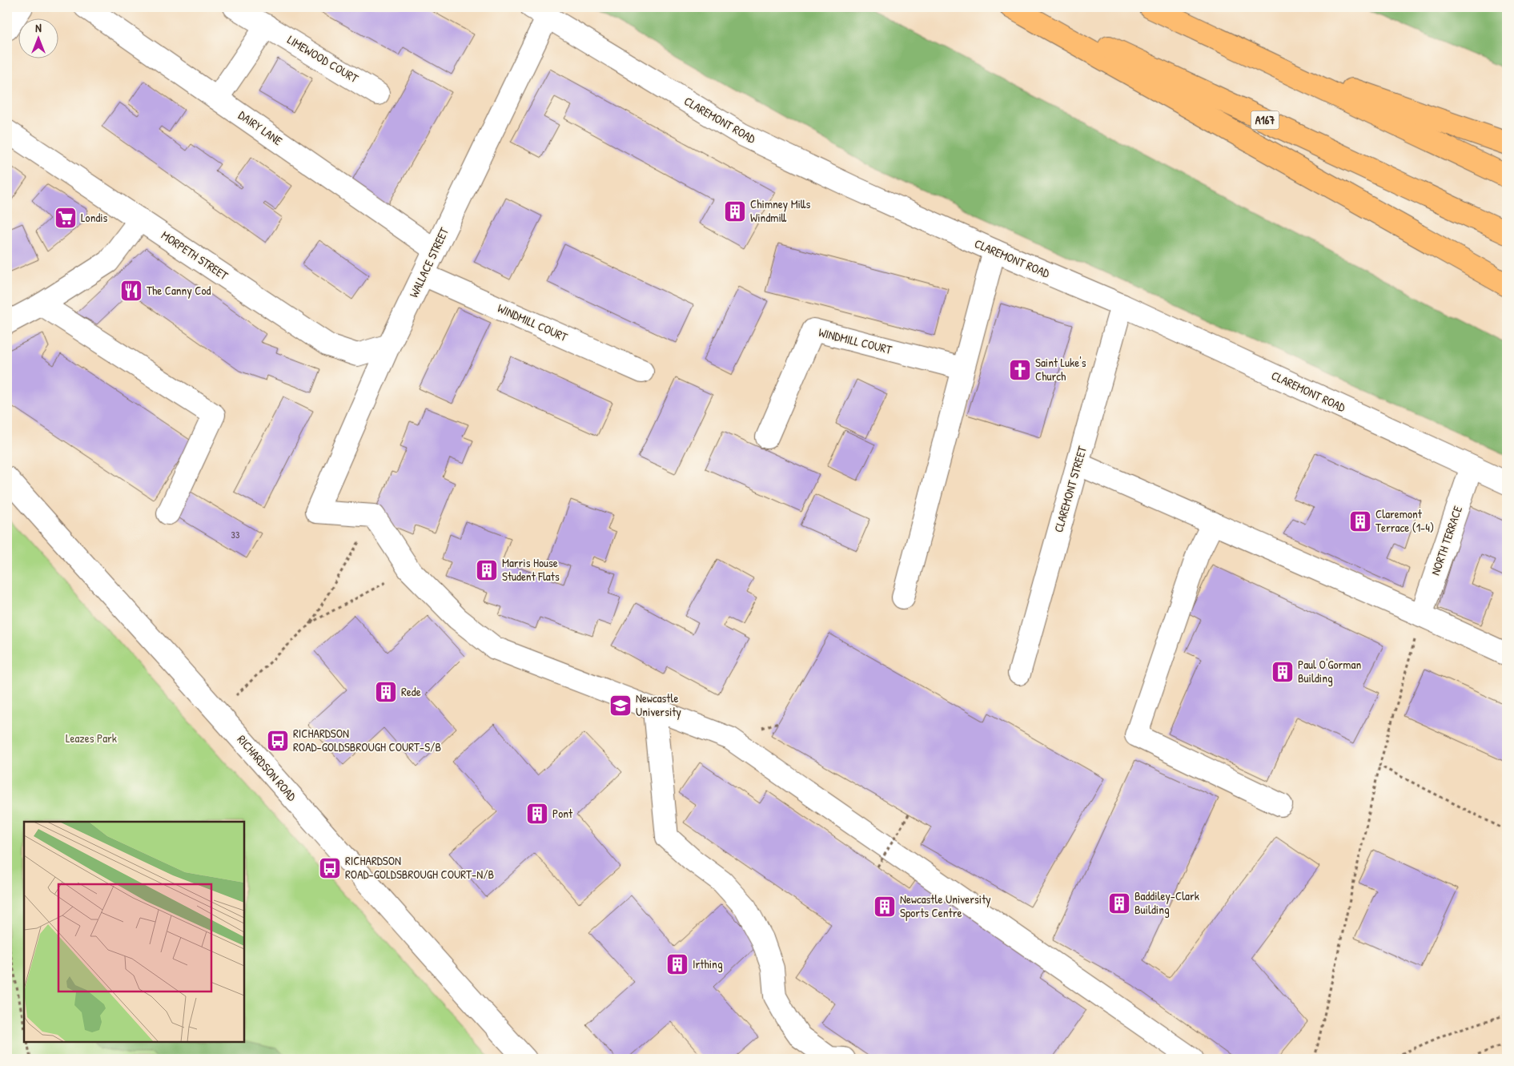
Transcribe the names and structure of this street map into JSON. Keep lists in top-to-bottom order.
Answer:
{
  "streets": {
    "highway": ["A167"],
    "street": [
      "LIMEWOOD COURT",
      "CLAREMONT ROAD",
      "DAIRY LANE",
      "MORPETH STREET",
      "WALLACE STREET",
      "WINDMILL COURT",
      "CLAREMONT STREET",
      "NORTH TERRACE",
      "RICHARDSON ROAD"
    ]
  },
  "crossings": [
    ["CLAREMONT ROAD", "WALLACE STREET"],
    ["CLAREMONT ROAD", "CLAREMONT STREET"],
    ["CLAREMONT ROAD", "NORTH TERRACE"],
    ["DAIRY LANE", "WALLACE STREET"],
    ["MORPETH STREET", "WALLACE STREET"],
    ["WALLACE STREET", "WINDMILL COURT"]
  ],
  "parks": ["Leazes Park"],
  "places": {
    "building": [
      "Chimney Mills Windmill",
      "Claremont Terrace (1-4)",
      "Marris House Student Flats",
      "Paul O'Gorman Building",
      "Rede",
      "Pont",
      "Baddiley-Clark Building",
      "Newcastle University Sports Centre",
      "Irthing"
    ],
    "supermarket": ["Londis"],
    "restaurant": ["The Canny Cod"],
    "church": ["Saint Luke's Church"],
    "school or university": ["Newcastle University"],
    "bus stop": ["RICHARDSON ROAD-GOLDSBROUGH COURT-S/B", "RICHARDSON ROAD-GOLDSBROUGH COURT-N/B"]
  },
  "house_numbers": ["33"],
  "north": "top"
}
